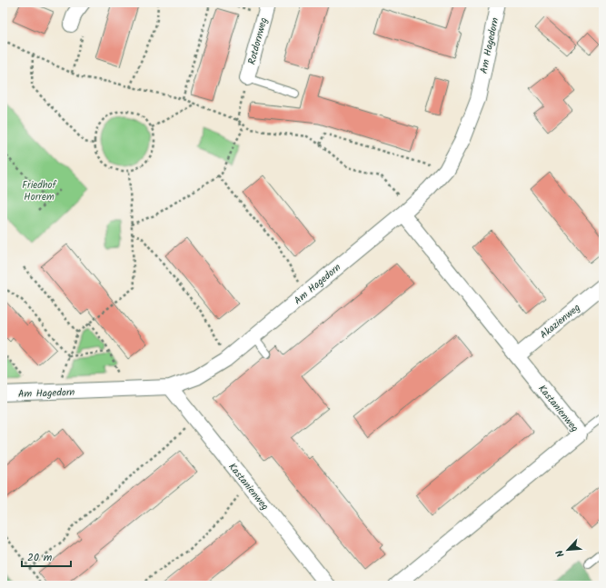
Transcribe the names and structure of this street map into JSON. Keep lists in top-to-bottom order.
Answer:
{
  "streets": {
    "street": [
      "Rotdornweg",
      "Am Hagedorn",
      "Akazienweg",
      "Kastanienweg"
    ]
  },
  "crossings": [
    ["Am Hagedorn", "Kastanienweg"],
    ["Akazienweg", "Kastanienweg"]
  ],
  "parks": ["Friedhof Horrem"],
  "scale_bar": "20 m",
  "north": "bottom left"
}
